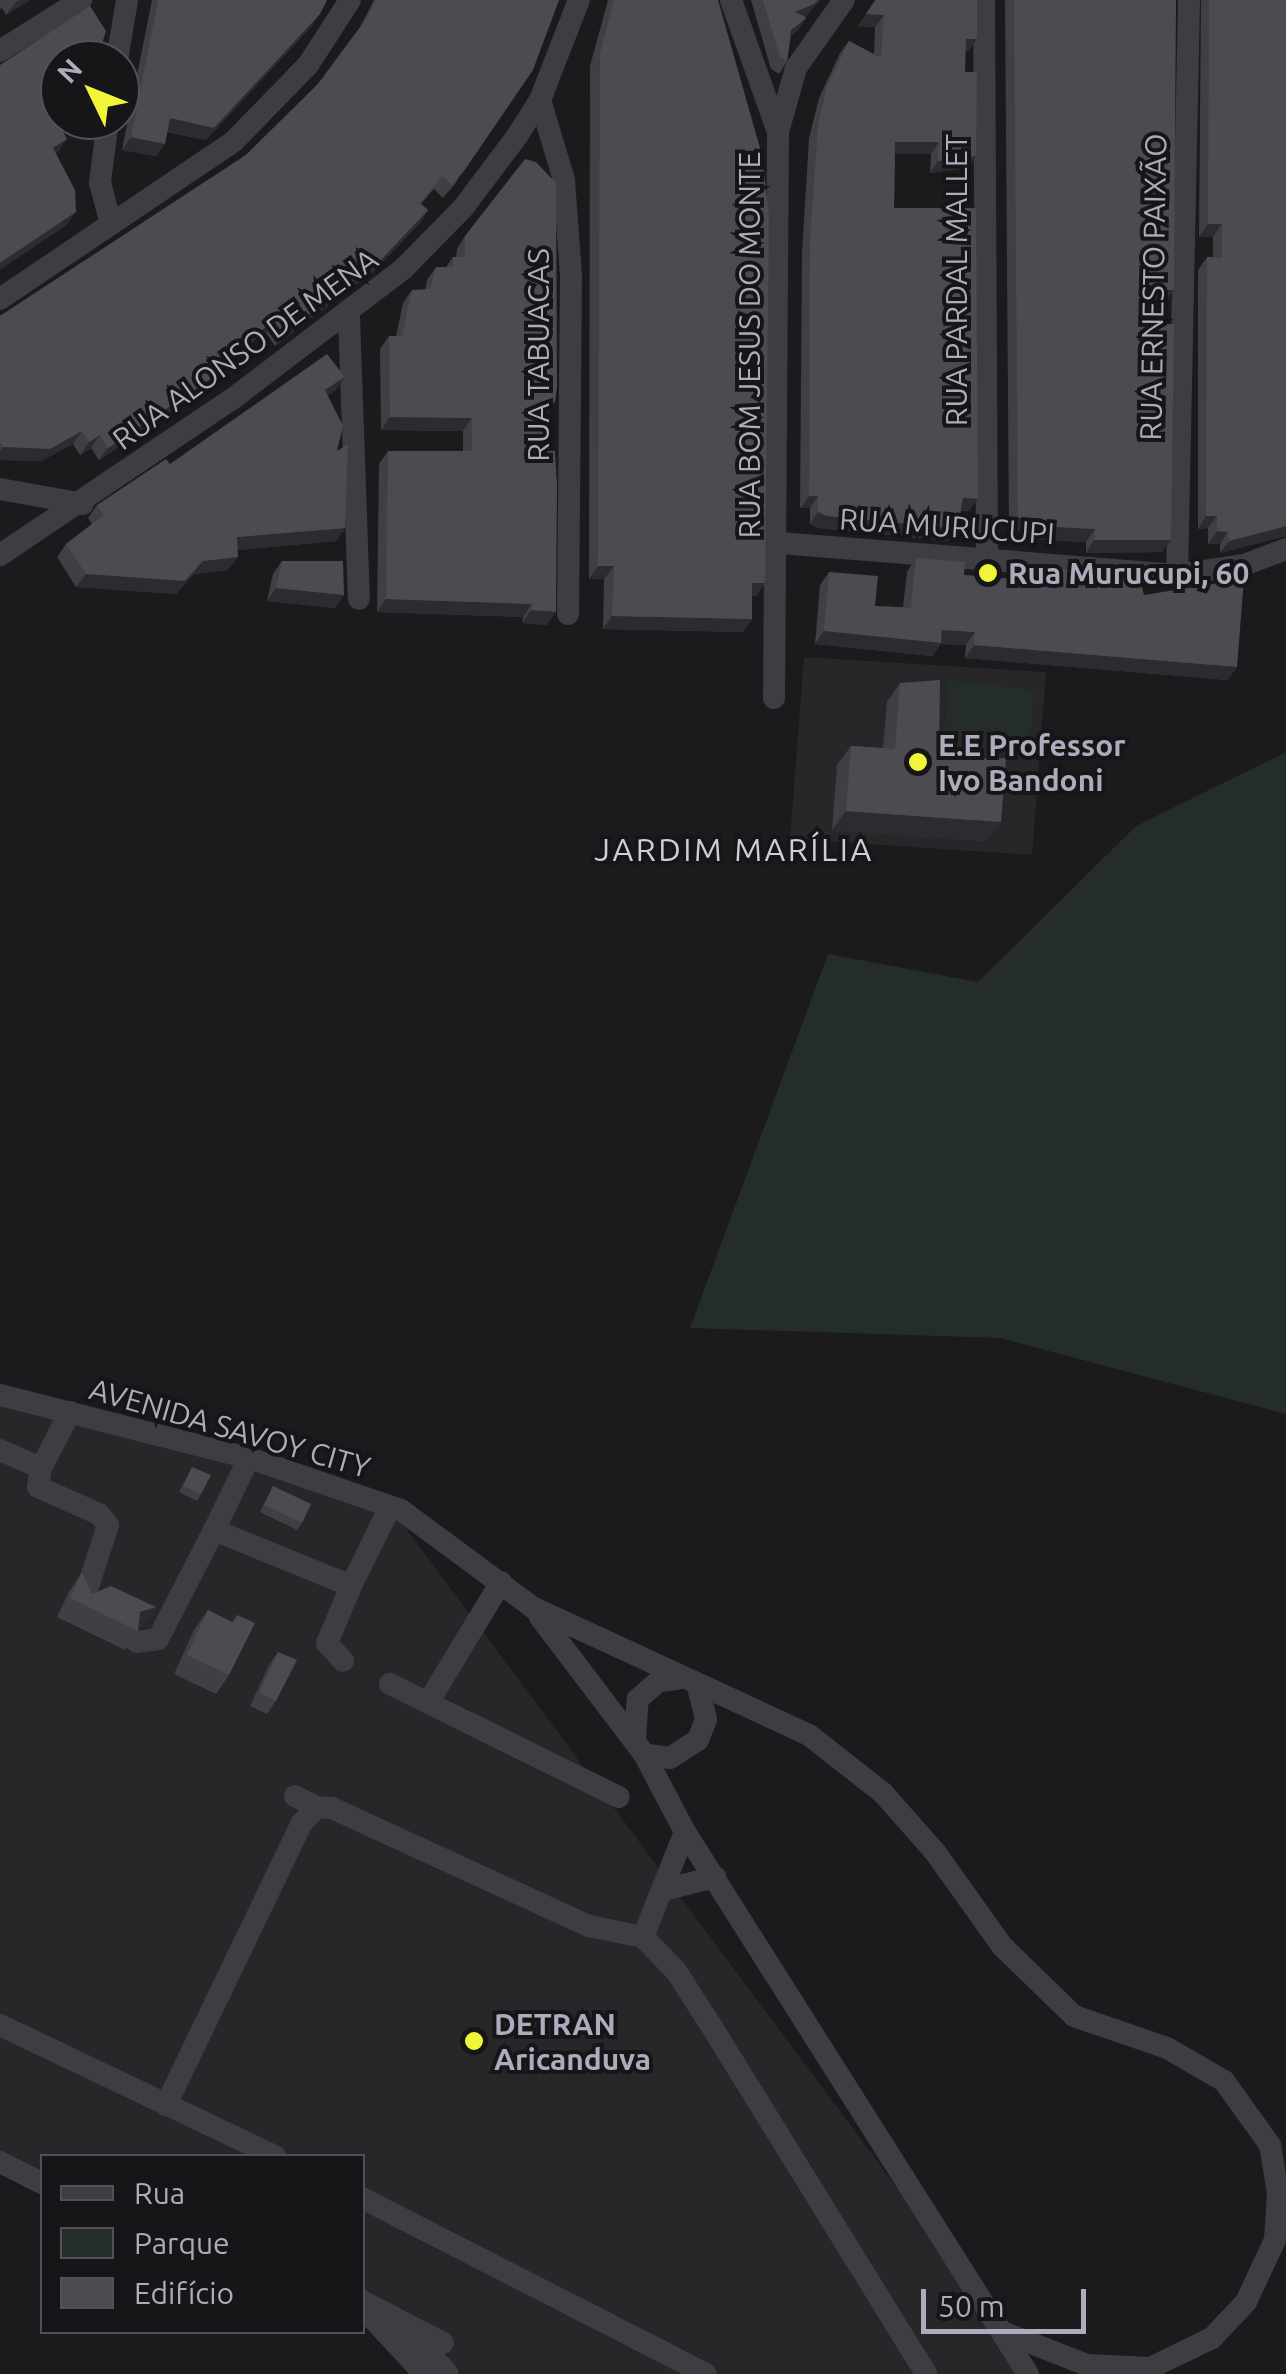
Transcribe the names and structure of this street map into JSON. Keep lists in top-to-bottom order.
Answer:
{
  "streets": {
    "street": [
      "RUA PARDAL MALLET",
      "RUA ERNESTO PAIXÃO",
      "RUA BOM JESUS DO MONTE",
      "RUA ALONSO DE MENA",
      "RUA TABUACAS",
      "RUA MURUCUPI",
      "AVENIDA SAVOY CITY"
    ]
  },
  "crossings": [
    ["RUA PARDAL MALLET", "RUA MURUCUPI"],
    ["RUA ERNESTO PAIXÃO", "RUA MURUCUPI"],
    ["RUA BOM JESUS DO MONTE", "RUA MURUCUPI"],
    ["RUA ALONSO DE MENA", "RUA TABUACAS"]
  ],
  "districts": ["JARDIM MARÍLIA"],
  "places": ["Rua Murucupi, 60", "E.E Professor Ivo Bandoni", "DETRAN Aricanduva"],
  "legend": ["Rua", "Parque", "Edifício"],
  "scale_bar": "50 m",
  "north": "top left"
}
